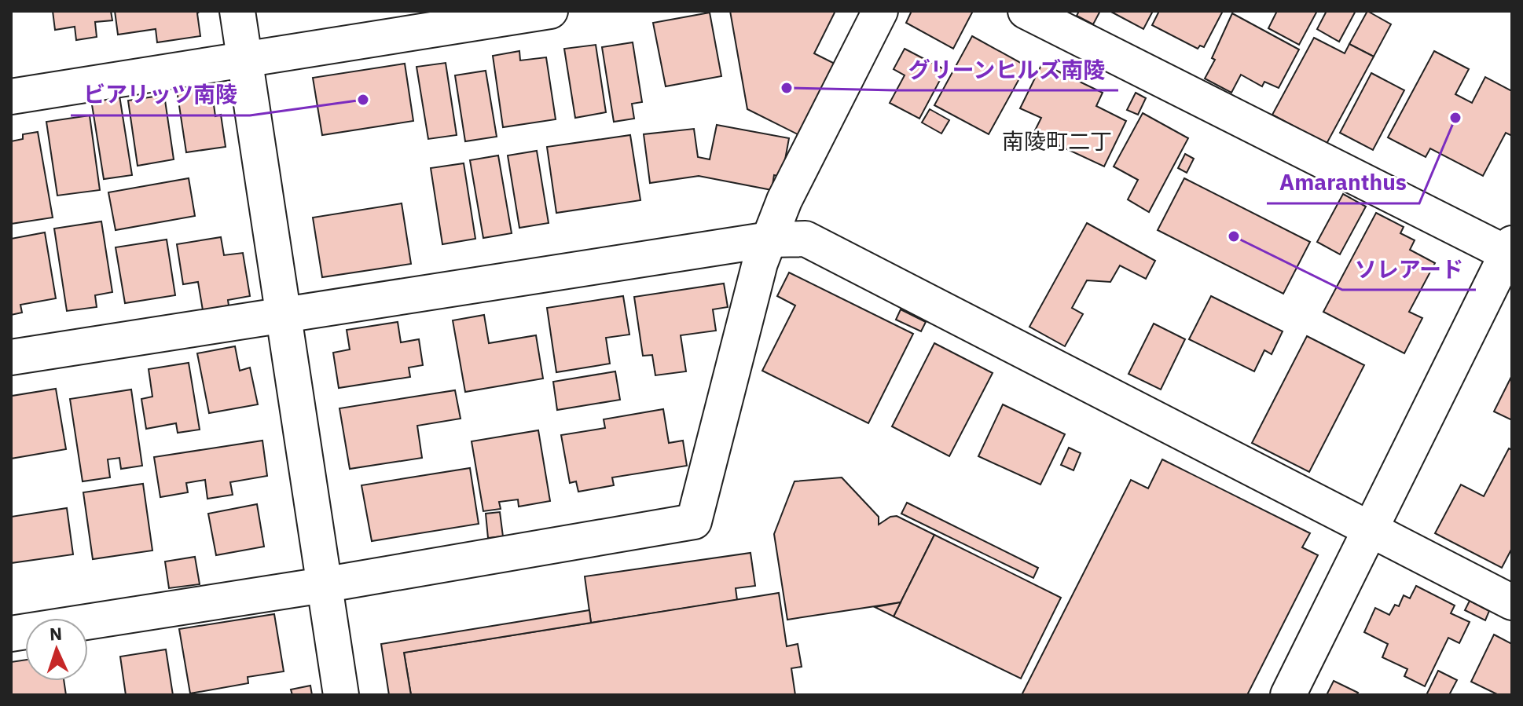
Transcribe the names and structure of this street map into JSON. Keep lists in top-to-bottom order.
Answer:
{
  "districts": ["南陵町二丁"],
  "places": [
    "グリーンヒルズ南陵",
    "ビアリッツ南陵",
    "Amaranthus",
    "ソレアード"
  ],
  "north": "top"
}
